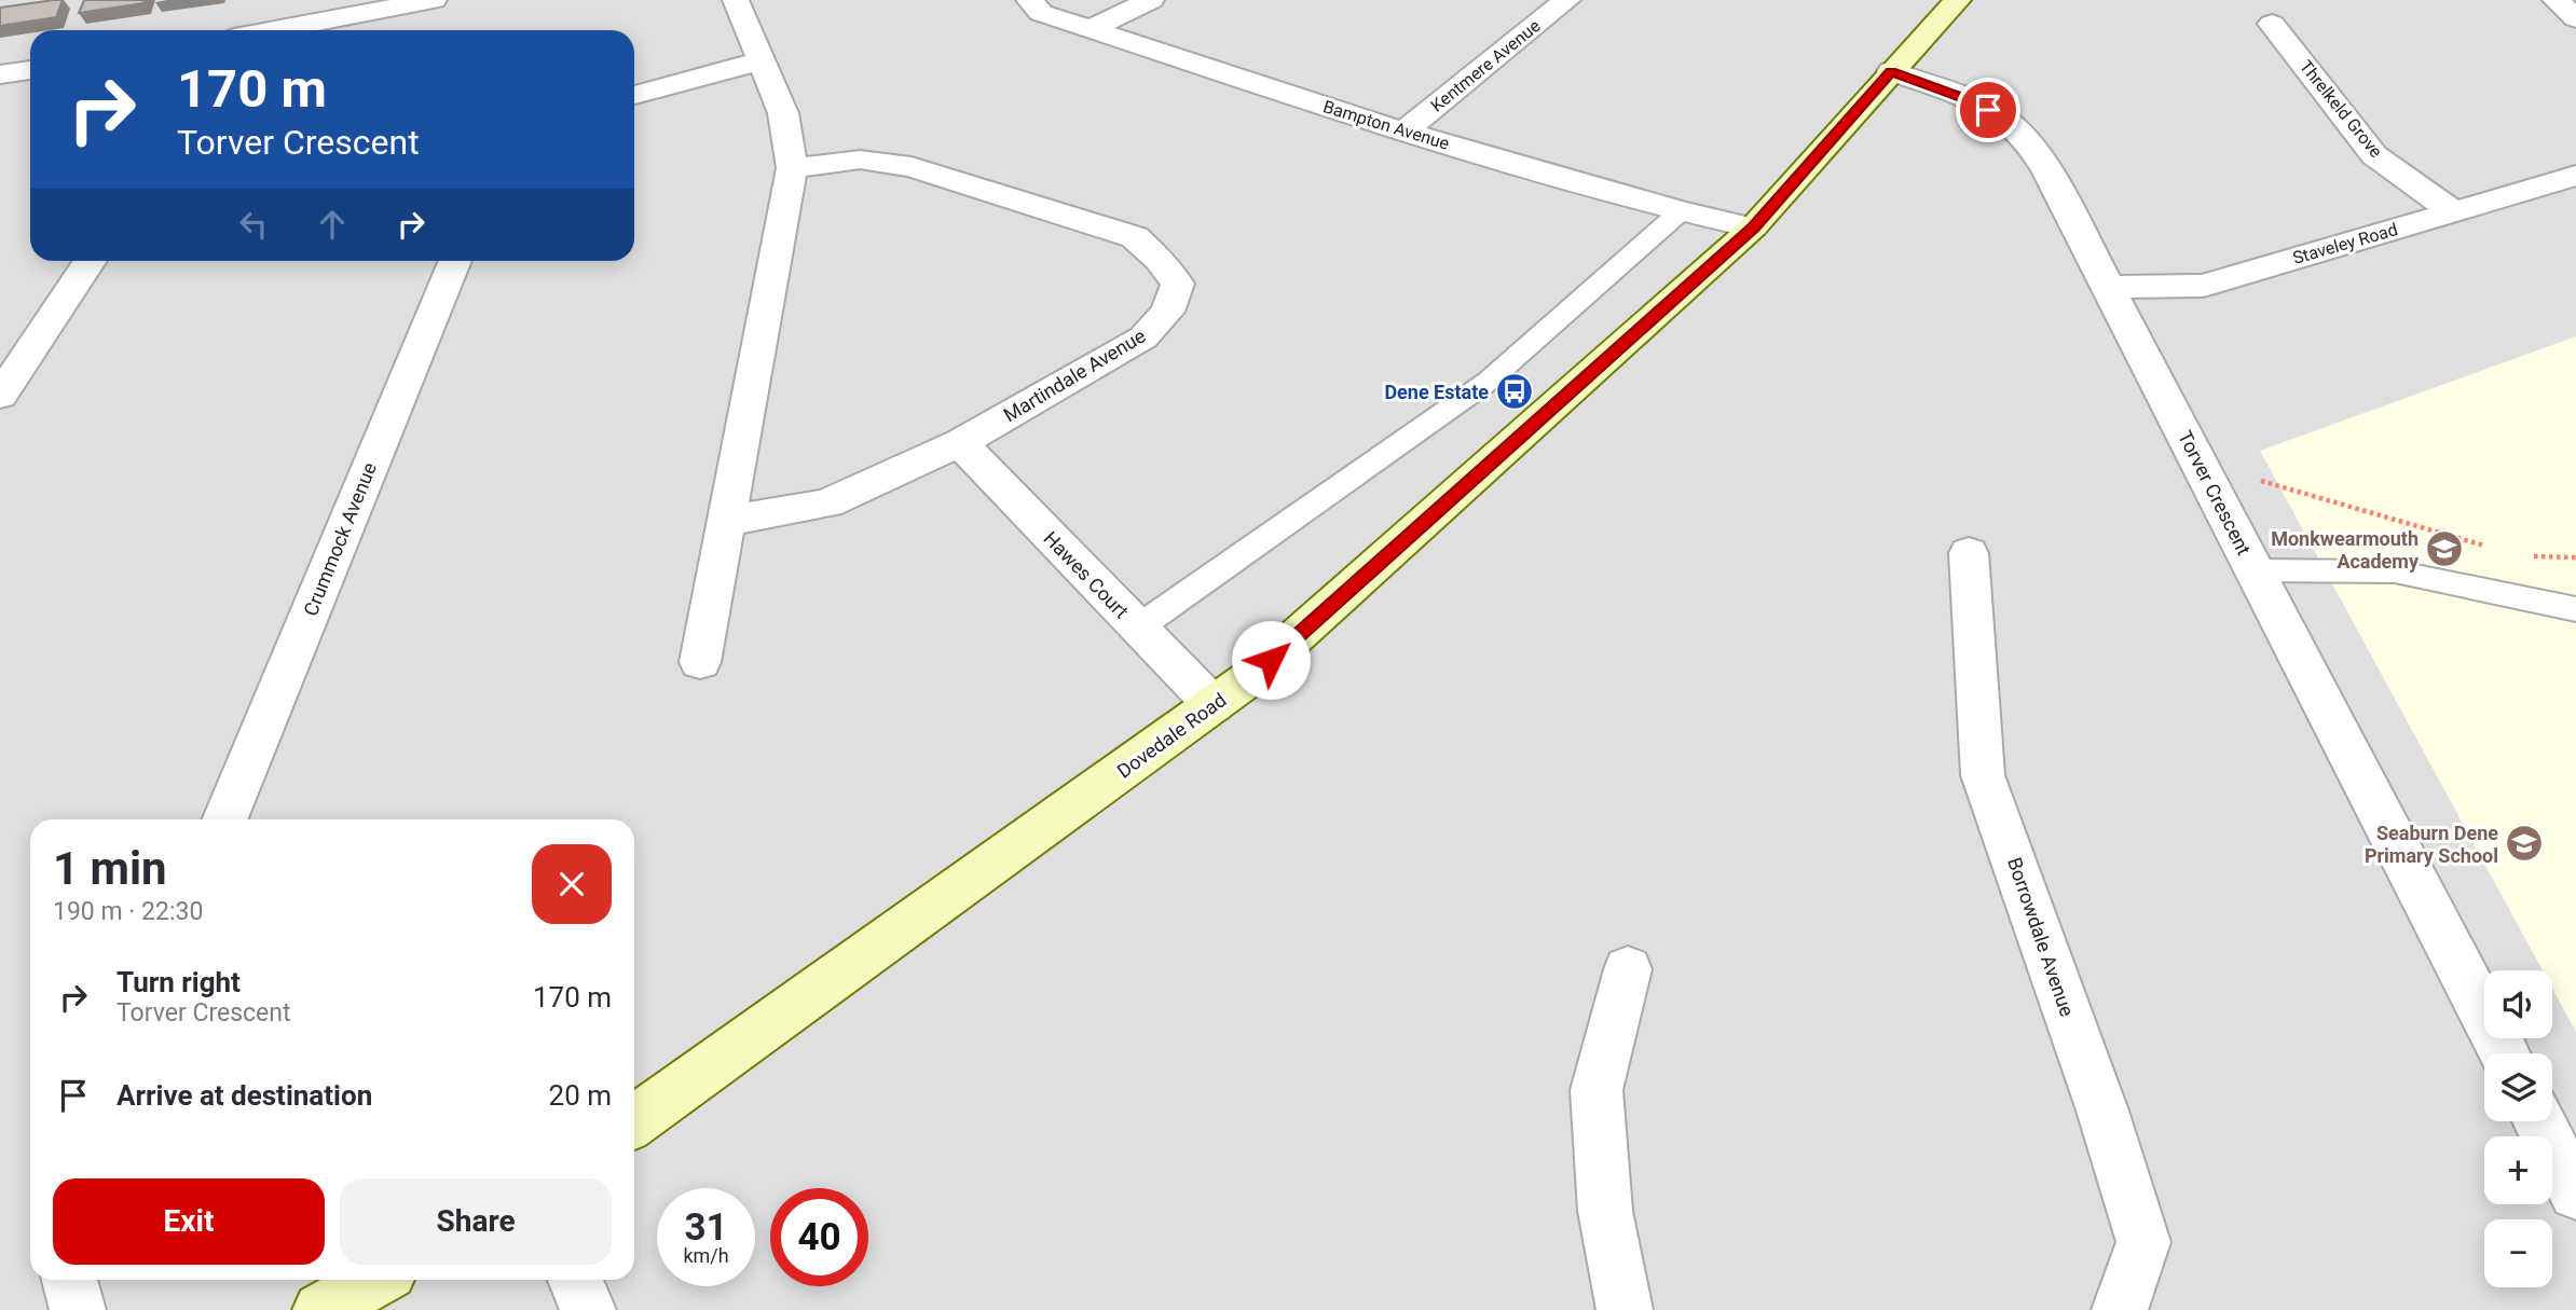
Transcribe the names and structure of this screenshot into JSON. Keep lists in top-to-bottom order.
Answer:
{
  "streets": {
    "street": [
      "Kentmere Avenue",
      "Threlkeld Grove",
      "Bampton Avenue",
      "Staveley Road",
      "Martindale Avenue",
      "Torver Crescent",
      "Crummock Avenue",
      "Hawes Court",
      "Dovedale Road",
      "Borrowdale Avenue"
    ]
  },
  "crossings": [
    ["Kentmere Avenue", "Bampton Avenue"],
    ["Threlkeld Grove", "Staveley Road"],
    ["Bampton Avenue", "Dovedale Road"],
    ["Staveley Road", "Torver Crescent"],
    ["Martindale Avenue", "Hawes Court"],
    ["Torver Crescent", "Dovedale Road"],
    ["Hawes Court", "Dovedale Road"]
  ],
  "places": {
    "bus stop": ["Dene Estate"],
    "school or university": ["Monkwearmouth Academy", "Seaburn Dene Primary School"]
  },
  "page": {
    "turn": ["170 m", "Torver Crescent"],
    "heading": ["1 min", "190 m · 22:30"],
    "list": [
      {
        "name": "Turn right",
        "note": "Torver Crescent",
        "value": "170 m"
      },
      {
        "name": "Arrive at destination",
        "value": "20 m"
      }
    ],
    "map_buttons": ["+", "−"],
    "buttons": ["Exit", "Share"],
    "speed": "31 km/h",
    "limit": "40"
  }
}
